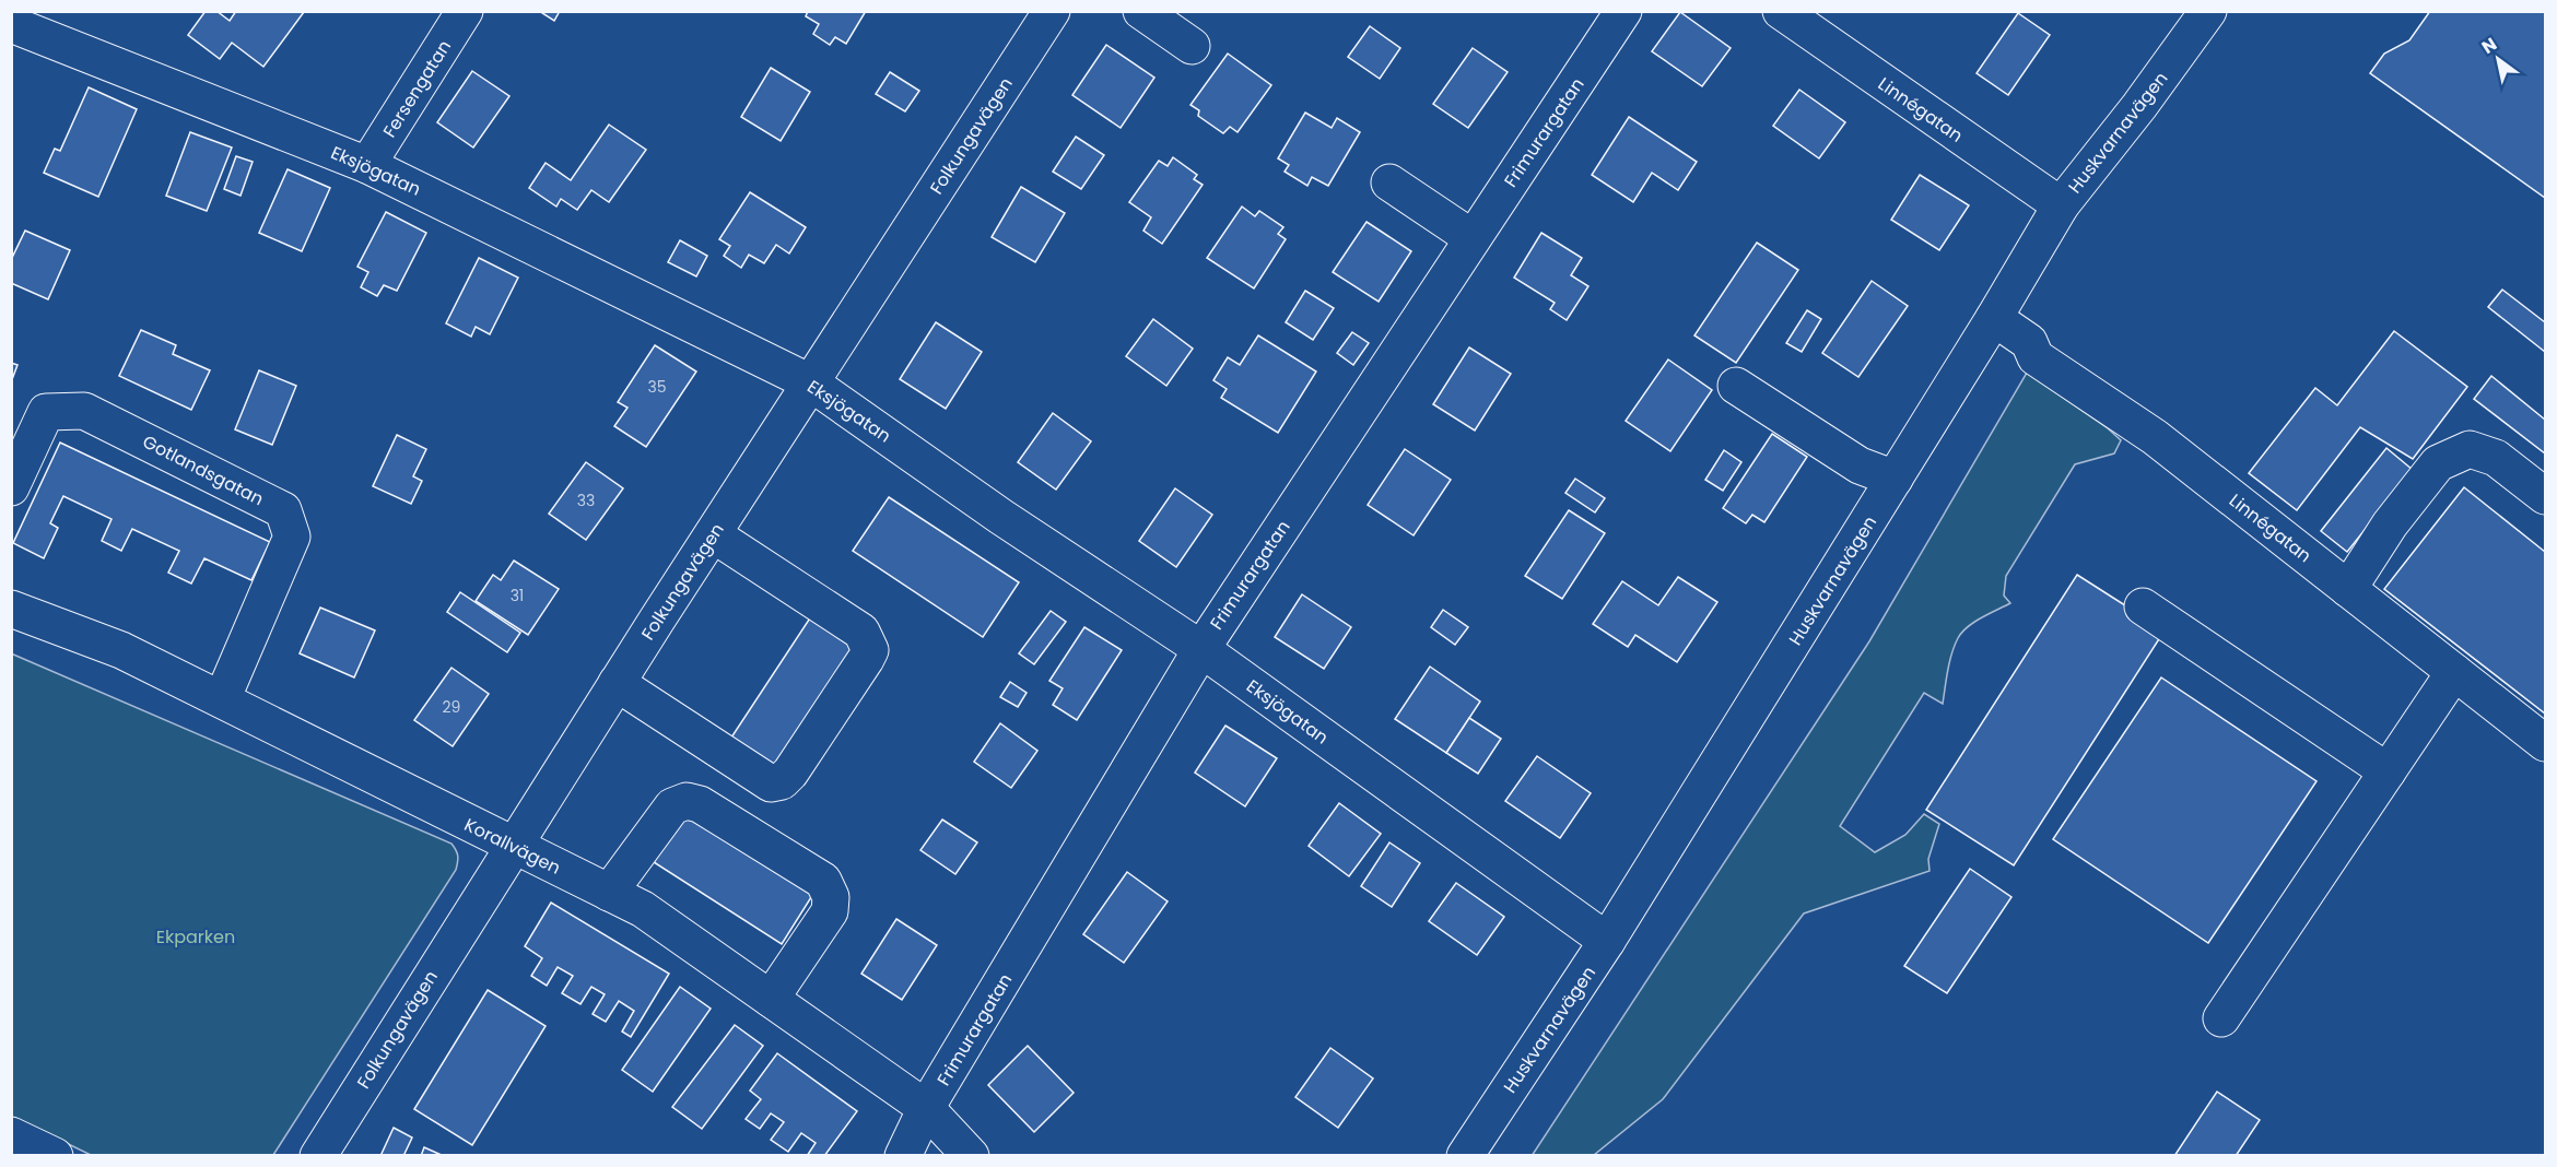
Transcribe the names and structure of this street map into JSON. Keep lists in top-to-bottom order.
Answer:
{
  "streets": {
    "street": [
      "Fersengatan",
      "Linnégatan",
      "Frimurargatan",
      "Huskvarnavägen",
      "Folkungavägen",
      "Eksjögatan",
      "Gotlandsgatan",
      "Korallvägen"
    ]
  },
  "crossings": [
    ["Fersengatan", "Eksjögatan"],
    ["Linnégatan", "Huskvarnavägen"],
    ["Frimurargatan", "Eksjögatan"],
    ["Frimurargatan", "Korallvägen"],
    ["Huskvarnavägen", "Eksjögatan"],
    ["Folkungavägen", "Eksjögatan"],
    ["Folkungavägen", "Korallvägen"],
    ["Gotlandsgatan", "Korallvägen"]
  ],
  "parks": ["Ekparken"],
  "house_numbers": [
    "35",
    "33",
    "31",
    "29"
  ],
  "north": "top left"
}
